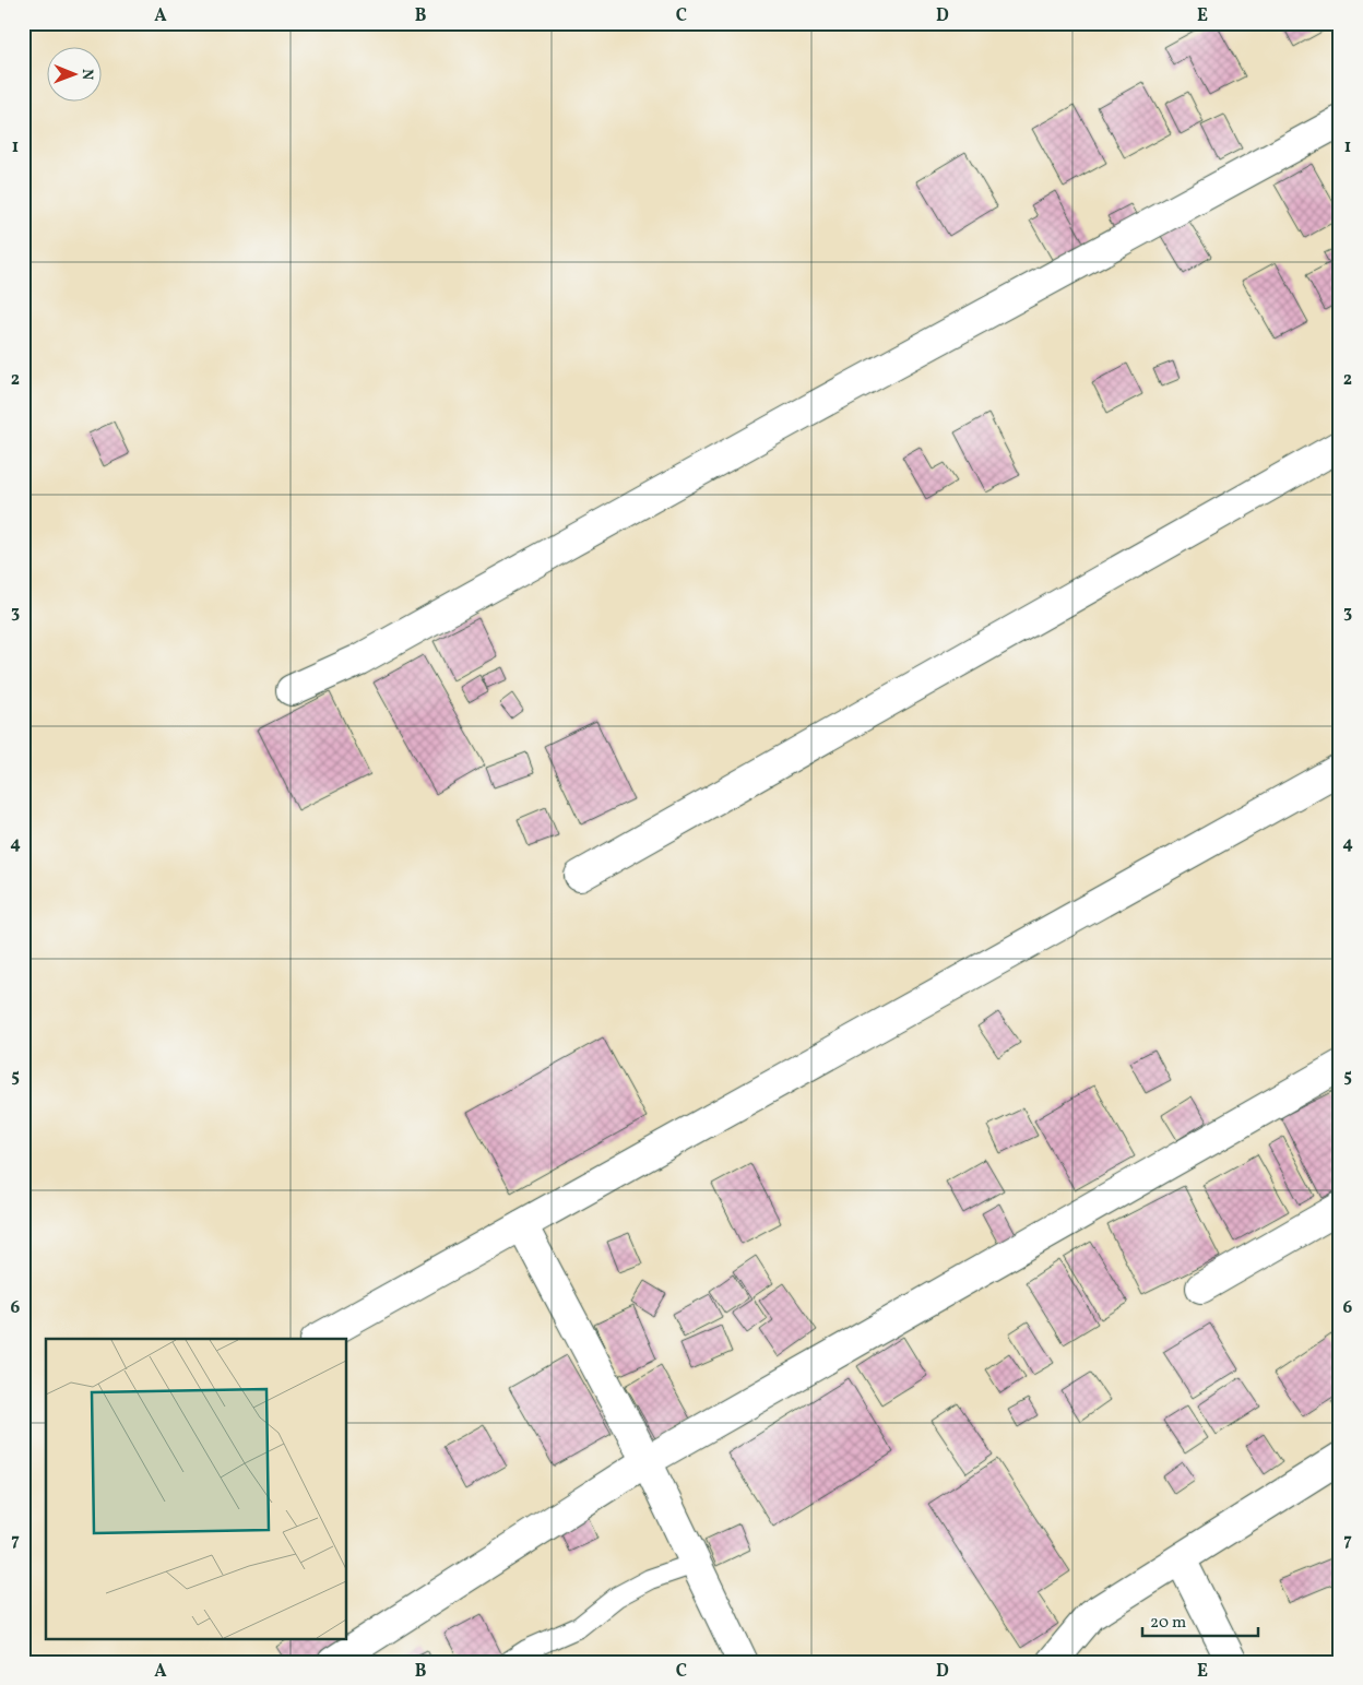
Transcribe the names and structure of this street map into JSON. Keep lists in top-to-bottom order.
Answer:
{
  "scale_bar": "20 m",
  "north": "right",
  "grid": {
    "columns": [
      "A",
      "B",
      "C",
      "D",
      "E"
    ],
    "rows": [
      "1",
      "2",
      "3",
      "4",
      "5",
      "6",
      "7"
    ]
  }
}
